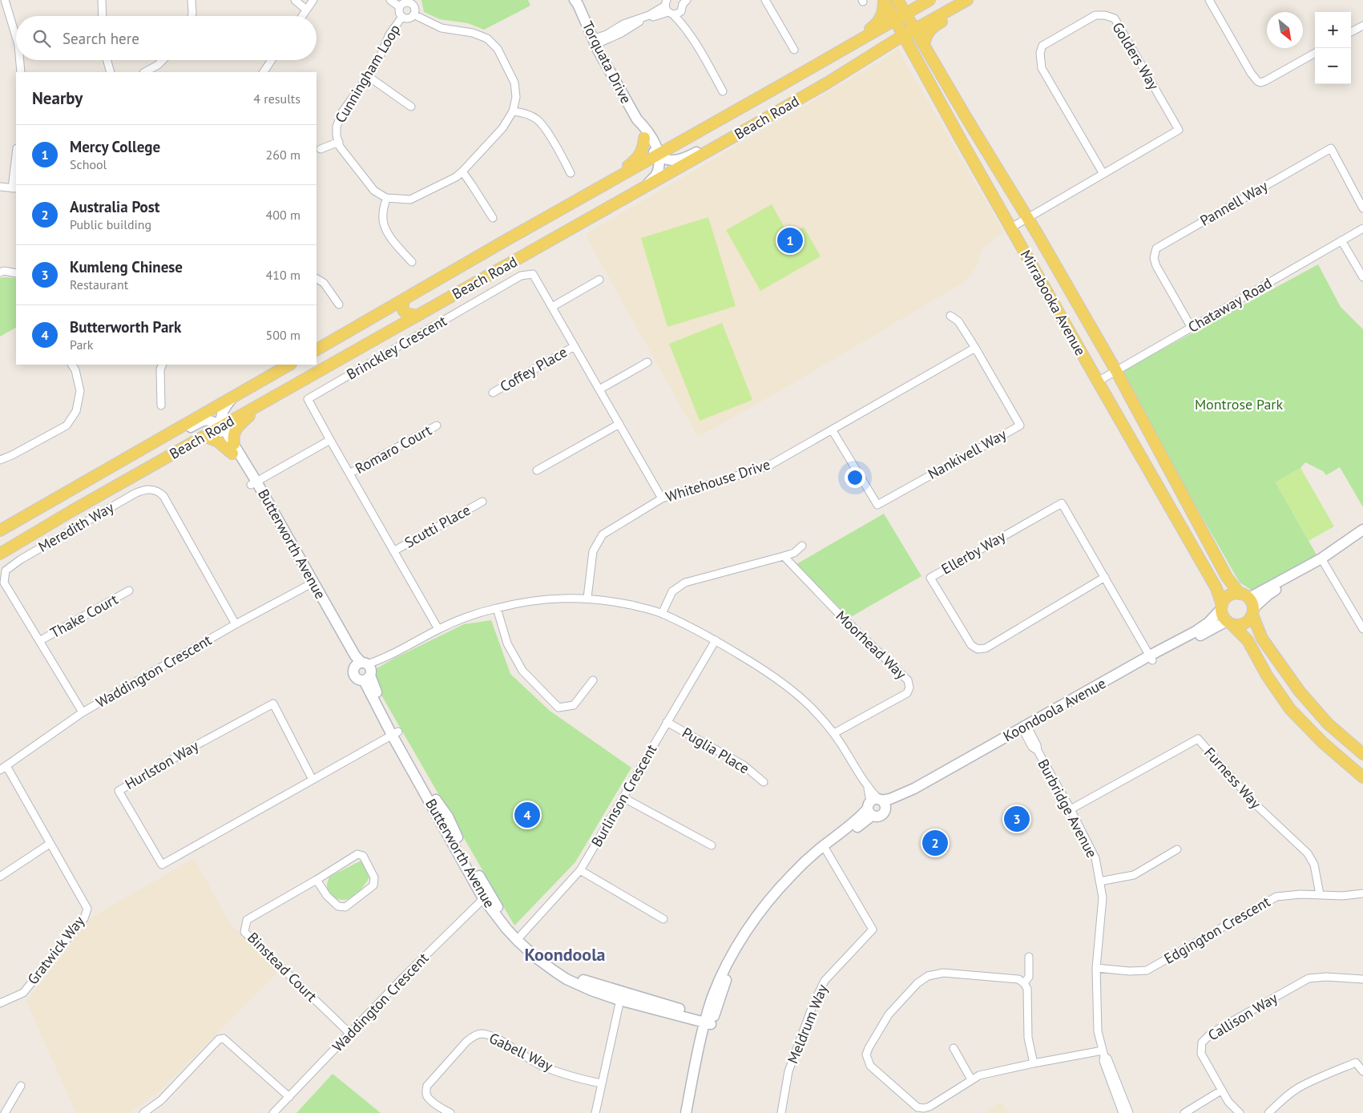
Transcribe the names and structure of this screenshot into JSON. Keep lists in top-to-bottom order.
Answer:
{
  "streets": {
    "main road": ["Beach Road", "Mirrabooka Avenue"],
    "street": [
      "Golders Way",
      "Torquata Drive",
      "Cunningham Loop",
      "Pannell Way",
      "Chataway Road",
      "Brinckley Crescent",
      "Coffey Place",
      "Romaro Court",
      "Nankivell Way",
      "Whitehouse Drive",
      "Scutti Place",
      "Meredith Way",
      "Butterworth Avenue",
      "Ellerby Way",
      "Thake Court",
      "Moorhead Way",
      "Waddington Crescent",
      "Koondoola Avenue",
      "Puglia Place",
      "Hurlston Way",
      "Furness Way",
      "Burlinson Crescent",
      "Burbridge Avenue",
      "Edgington Crescent",
      "Gratwick Way",
      "Binstead Court",
      "Callison Way",
      "Meldrum Way",
      "Gabell Way"
    ]
  },
  "crossings": [
    ["Golders Way", "Mirrabooka Avenue"],
    ["Torquata Drive", "Beach Road"],
    ["Beach Road", "Mirrabooka Avenue"],
    ["Beach Road", "Butterworth Avenue"],
    ["Pannell Way", "Chataway Road"],
    ["Mirrabooka Avenue", "Chataway Road"],
    ["Mirrabooka Avenue", "Koondoola Avenue"],
    ["Brinckley Crescent", "Coffey Place"],
    ["Brinckley Crescent", "Romaro Court"],
    ["Brinckley Crescent", "Whitehouse Drive"],
    ["Brinckley Crescent", "Scutti Place"],
    ["Nankivell Way", "Whitehouse Drive"],
    ["Meredith Way", "Thake Court"],
    ["Meredith Way", "Waddington Crescent"],
    ["Butterworth Avenue", "Waddington Crescent"],
    ["Butterworth Avenue", "Koondoola Avenue"],
    ["Butterworth Avenue", "Hurlston Way"],
    ["Butterworth Avenue", "Burlinson Crescent"],
    ["Ellerby Way", "Koondoola Avenue"],
    ["Waddington Crescent", "Gratwick Way"],
    ["Waddington Crescent", "Binstead Court"],
    ["Koondoola Avenue", "Burbridge Avenue"],
    ["Koondoola Avenue", "Meldrum Way"],
    ["Puglia Place", "Burlinson Crescent"],
    ["Furness Way", "Burbridge Avenue"],
    ["Furness Way", "Edgington Crescent"],
    ["Burbridge Avenue", "Edgington Crescent"]
  ],
  "districts": ["Koondoola"],
  "parks": ["Montrose Park"],
  "north": "bottom right",
  "page": {
    "map_buttons": ["+", "−"],
    "search": "Search here",
    "heading": ["Nearby", "4 results"],
    "list": [
      {
        "mark": "1",
        "name": "Mercy College",
        "note": "School",
        "value": "260 m"
      },
      {
        "mark": "2",
        "name": "Australia Post",
        "note": "Public building",
        "value": "400 m"
      },
      {
        "mark": "3",
        "name": "Kumleng Chinese",
        "note": "Restaurant",
        "value": "410 m"
      },
      {
        "mark": "4",
        "name": "Butterworth Park",
        "note": "Park",
        "value": "500 m"
      }
    ],
    "pins": [
      "1",
      "4",
      "3",
      "2"
    ]
  }
}
